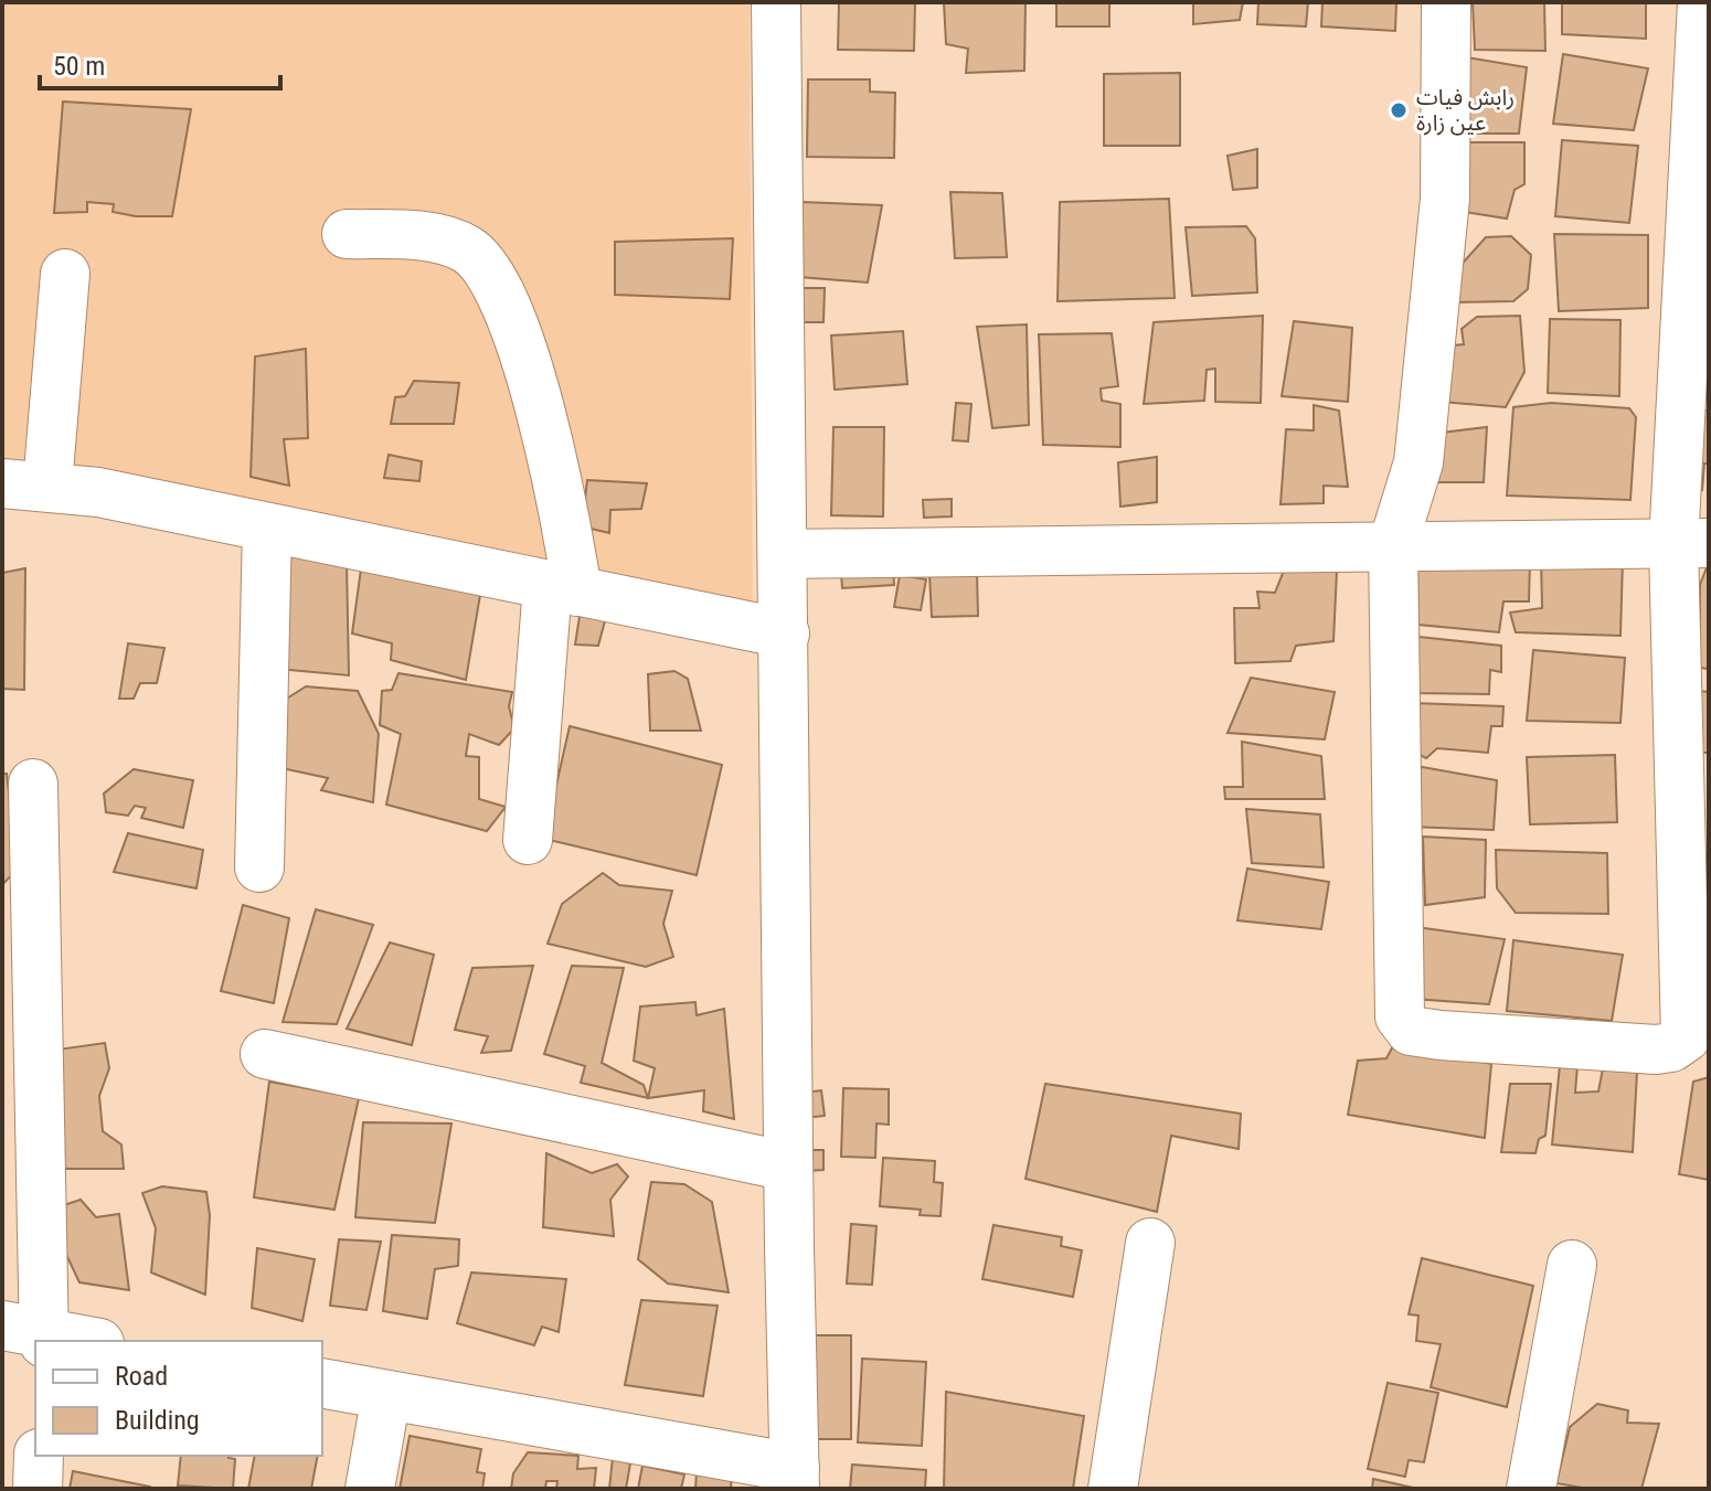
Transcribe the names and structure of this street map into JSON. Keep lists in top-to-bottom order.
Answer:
{
  "places": ["رابش فيات عين زارة"],
  "legend": ["Road", "Building"],
  "scale_bar": "50 m"
}
